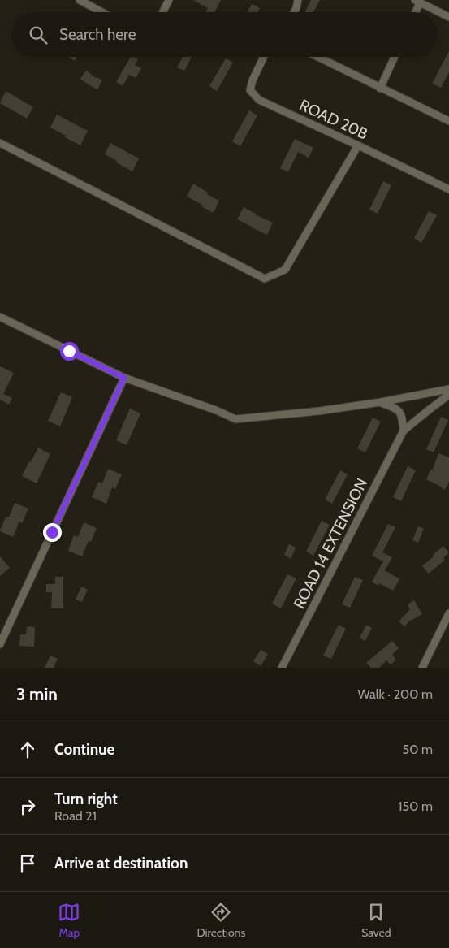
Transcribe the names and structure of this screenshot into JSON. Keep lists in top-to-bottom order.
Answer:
{
  "streets": {
    "street": ["ROAD 20B", "ROAD 14 EXTENSION"]
  },
  "page": {
    "search": "Search here",
    "heading": ["3 min", "Walk · 200 m"],
    "list": [
      ["Continue", "50 m"],
      ["Turn right", "Road 21", "150 m"],
      "Arrive at destination"
    ],
    "nav": ["Map", "Directions", "Saved"]
  }
}
